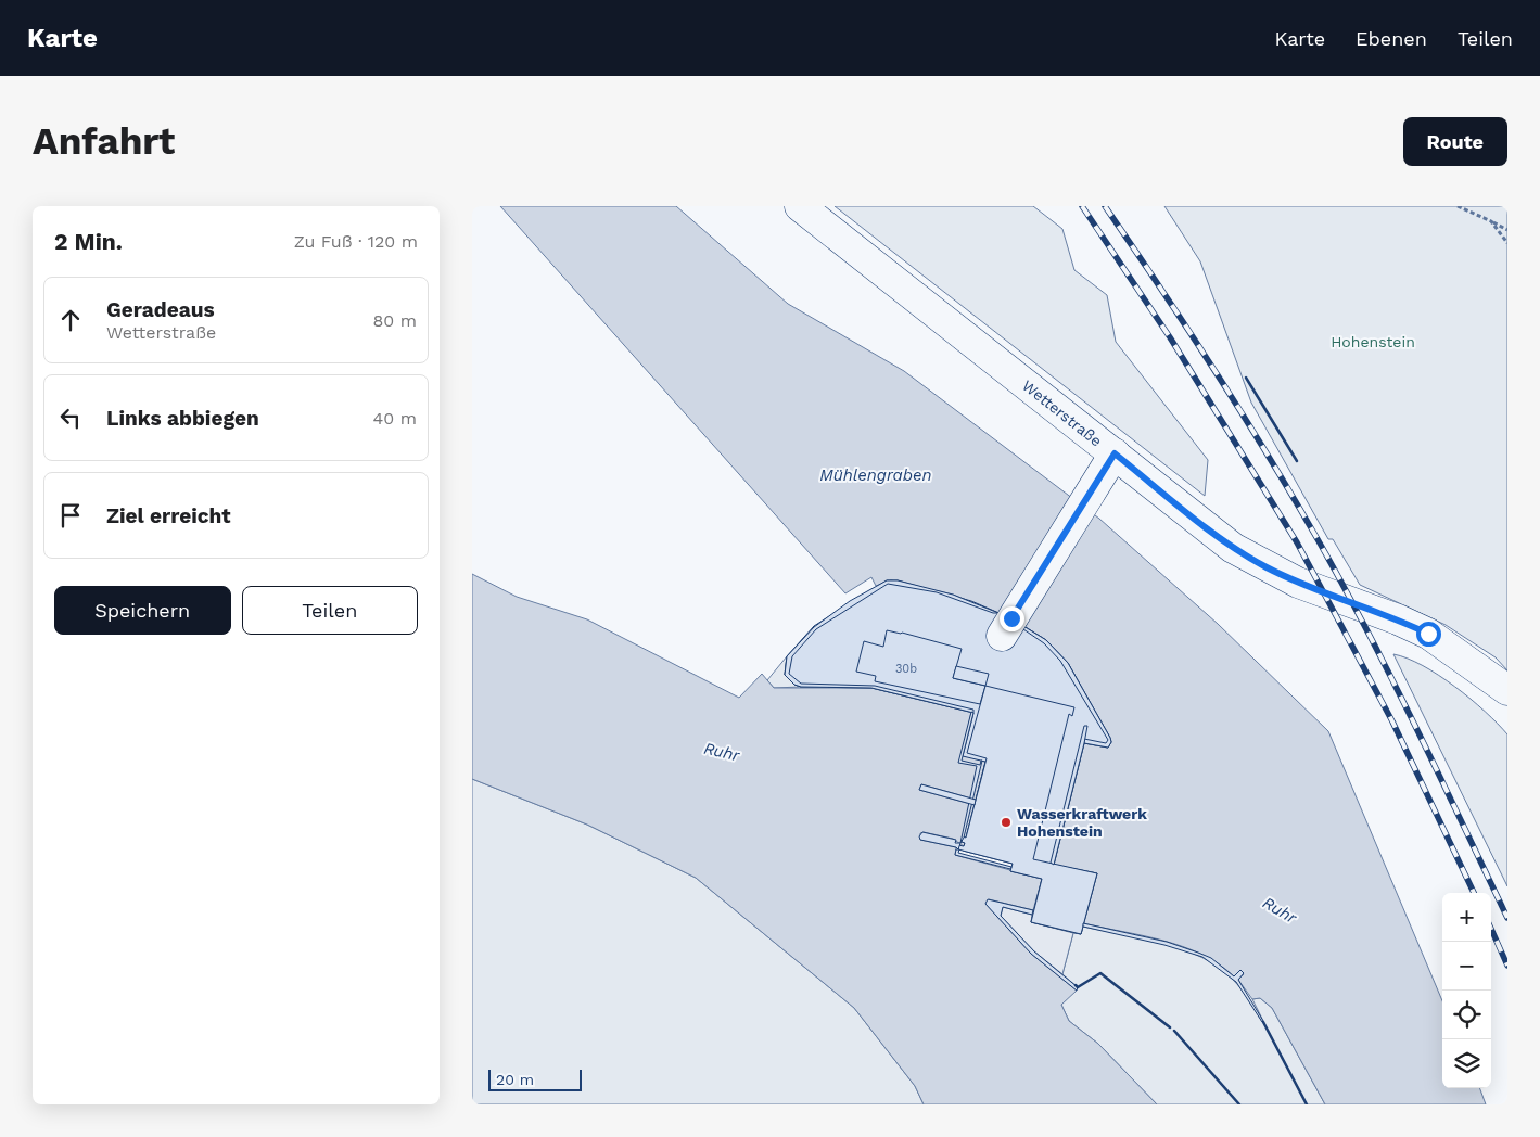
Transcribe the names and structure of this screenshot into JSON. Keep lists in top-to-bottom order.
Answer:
{
  "streets": {
    "main road": ["Wetterstraße"]
  },
  "water": ["Mühlengraben", "Ruhr"],
  "parks": ["Hohenstein"],
  "places": ["Wasserkraftwerk Hohenstein"],
  "house_numbers": ["30b"],
  "scale_bar": "20 m",
  "page": {
    "header": "Karte",
    "nav": ["Karte", "Ebenen", "Teilen"],
    "buttons": [
      "Route",
      ["Speichern", "Teilen"]
    ],
    "title": "Anfahrt",
    "heading": ["2 Min.", "Zu Fuß · 120 m"],
    "list": [
      ["Geradeaus", "Wetterstraße", "80 m"],
      ["Links abbiegen", "40 m"],
      "Ziel erreicht"
    ],
    "map_buttons": ["+", "−"],
    "scale": "20 m"
  }
}
